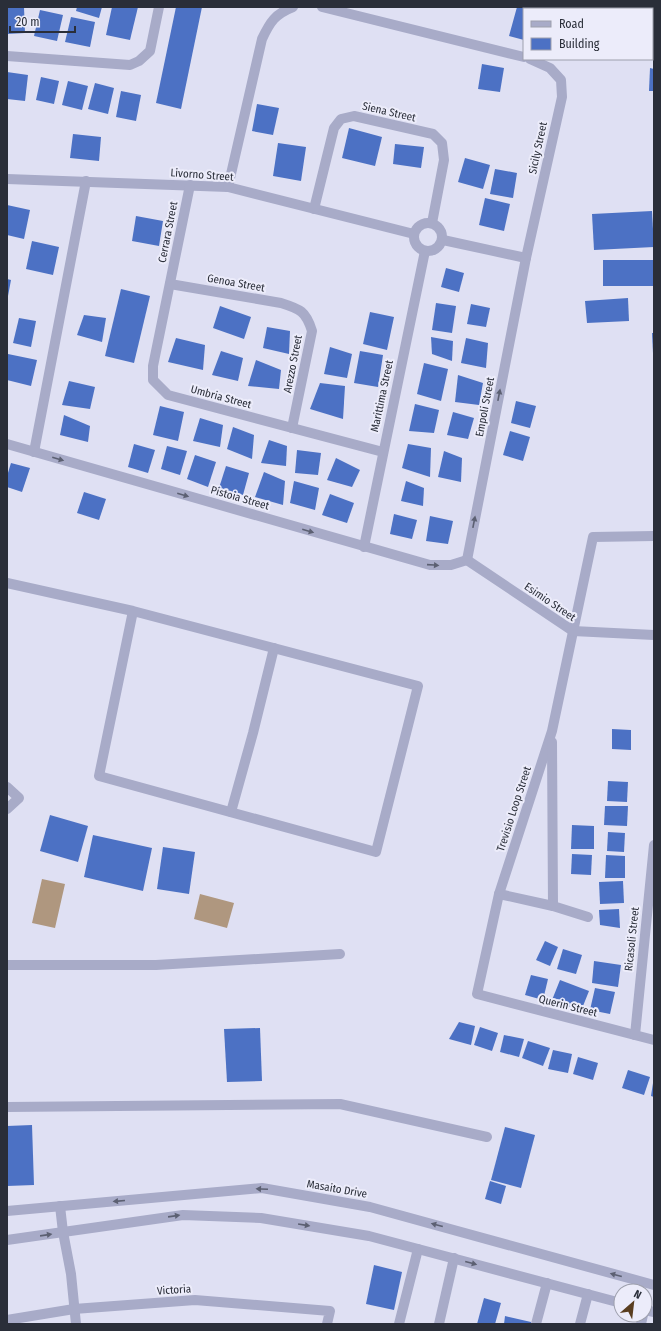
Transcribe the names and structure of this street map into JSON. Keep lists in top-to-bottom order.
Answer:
{
  "streets": {
    "street": [
      "Siena Street",
      "Sicily Street",
      "Livorno Street",
      "Cerrara Street",
      "Genoa Street",
      "Arezzo Street",
      "Marittima Street",
      "Umbria Street",
      "Empoli Street",
      "Pistoia Street",
      "Esimio Street",
      "Trevisio Loop Street",
      "Ricasoli Street",
      "Querin Street",
      "Masaito Drive",
      "Victoria"
    ]
  },
  "crossings": [
    ["Siena Street", "Livorno Street"],
    ["Siena Street", "Marittima Street"],
    ["Sicily Street", "Empoli Street"],
    ["Livorno Street", "Cerrara Street"],
    ["Livorno Street", "Marittima Street"],
    ["Cerrara Street", "Genoa Street"],
    ["Cerrara Street", "Umbria Street"],
    ["Genoa Street", "Arezzo Street"],
    ["Genoa Street", "Umbria Street"],
    ["Arezzo Street", "Umbria Street"],
    ["Marittima Street", "Umbria Street"],
    ["Marittima Street", "Pistoia Street"],
    ["Empoli Street", "Pistoia Street"],
    ["Empoli Street", "Esimio Street"],
    ["Pistoia Street", "Esimio Street"],
    ["Esimio Street", "Trevisio Loop Street"],
    ["Trevisio Loop Street", "Querin Street"],
    ["Ricasoli Street", "Querin Street"]
  ],
  "one_way": ["Empoli Street", "Pistoia Street"],
  "legend": ["Road", "Building"],
  "scale_bar": "20 m",
  "north": "top right"
}
